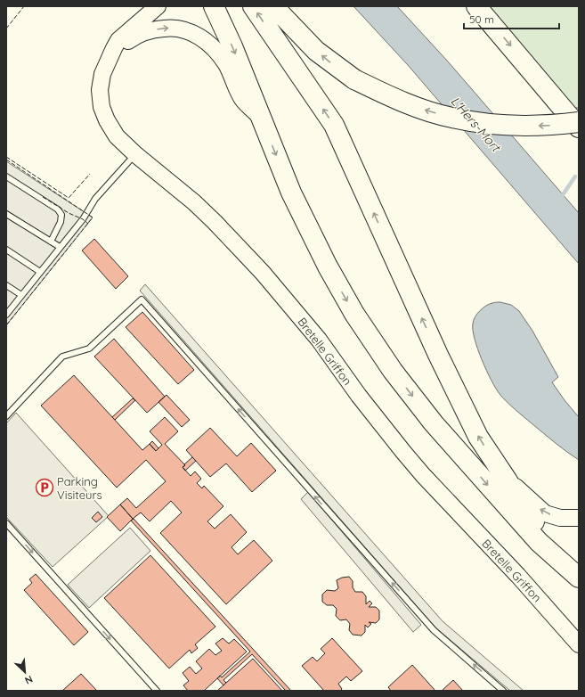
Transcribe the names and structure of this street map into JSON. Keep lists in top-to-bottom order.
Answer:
{
  "streets": {
    "main road": ["Bretelle Griffon"]
  },
  "water": ["L'Hers-Mort"],
  "places": {
    "parking": ["Parking Visiteurs"]
  },
  "scale_bar": "50 m",
  "north": "bottom right"
}
